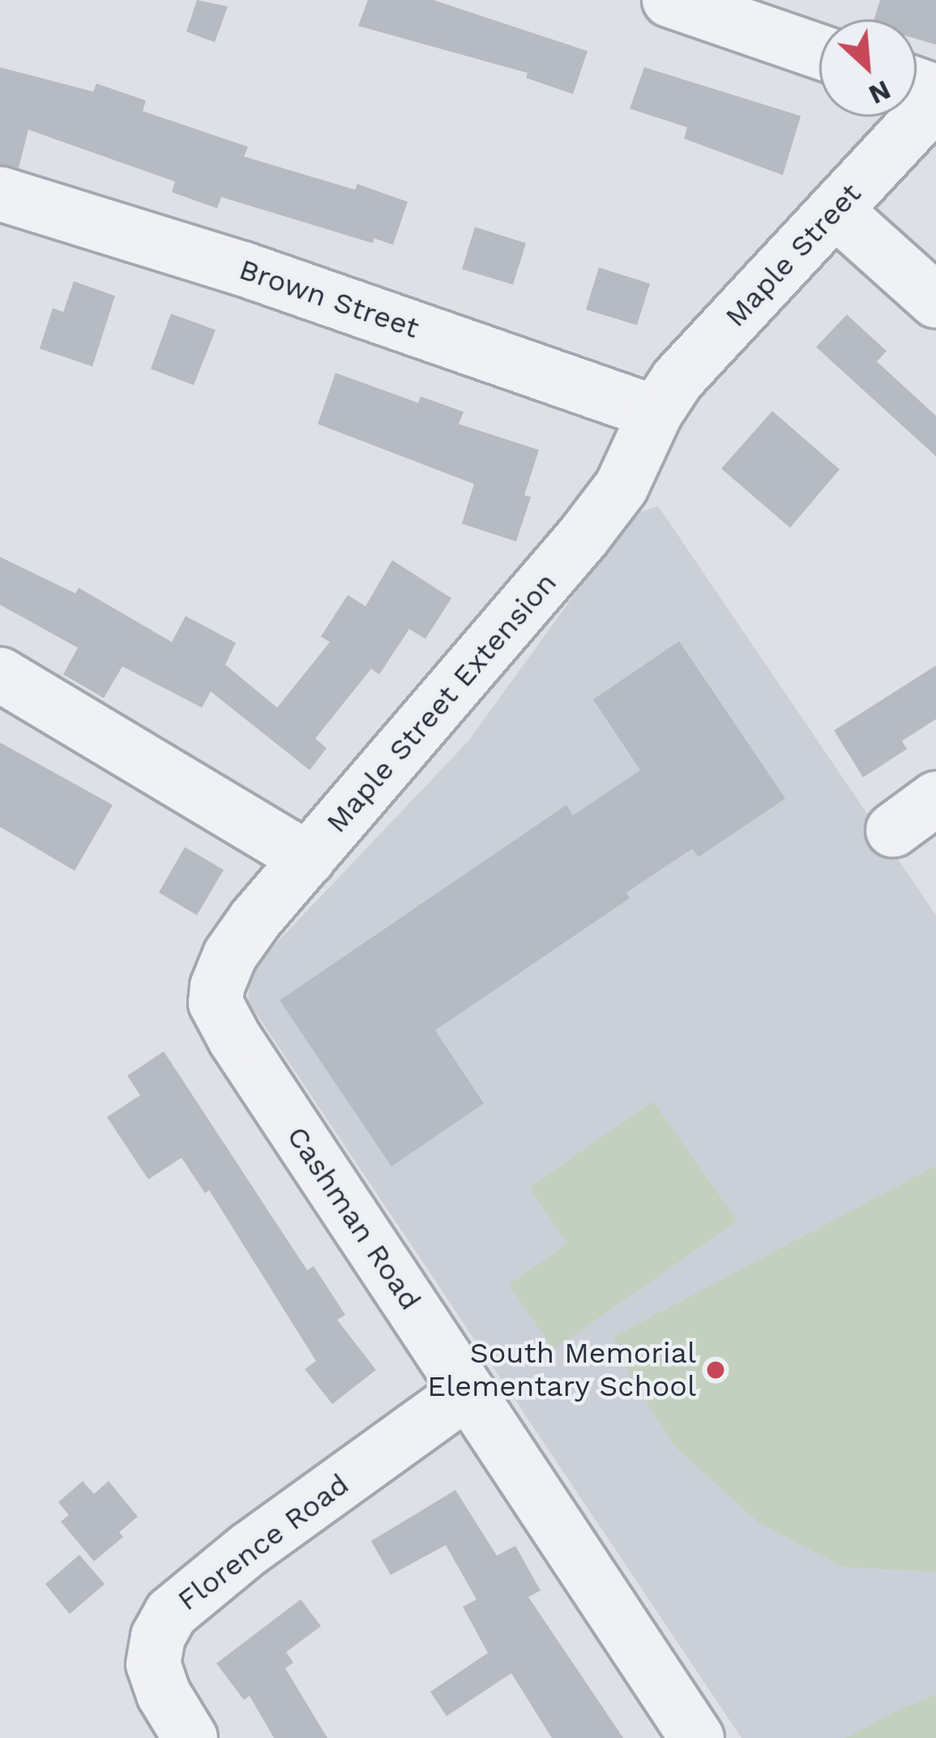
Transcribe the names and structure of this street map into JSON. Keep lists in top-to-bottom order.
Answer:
{
  "streets": {
    "street": [
      "Maple Street",
      "Brown Street",
      "Maple Street Extension",
      "Cashman Road",
      "Florence Road"
    ]
  },
  "crossings": [
    ["Maple Street", "Brown Street"],
    ["Maple Street", "Maple Street Extension"],
    ["Brown Street", "Maple Street Extension"],
    ["Maple Street Extension", "Cashman Road"],
    ["Cashman Road", "Florence Road"]
  ],
  "places": ["South Memorial Elementary School"],
  "north": "bottom right"
}
